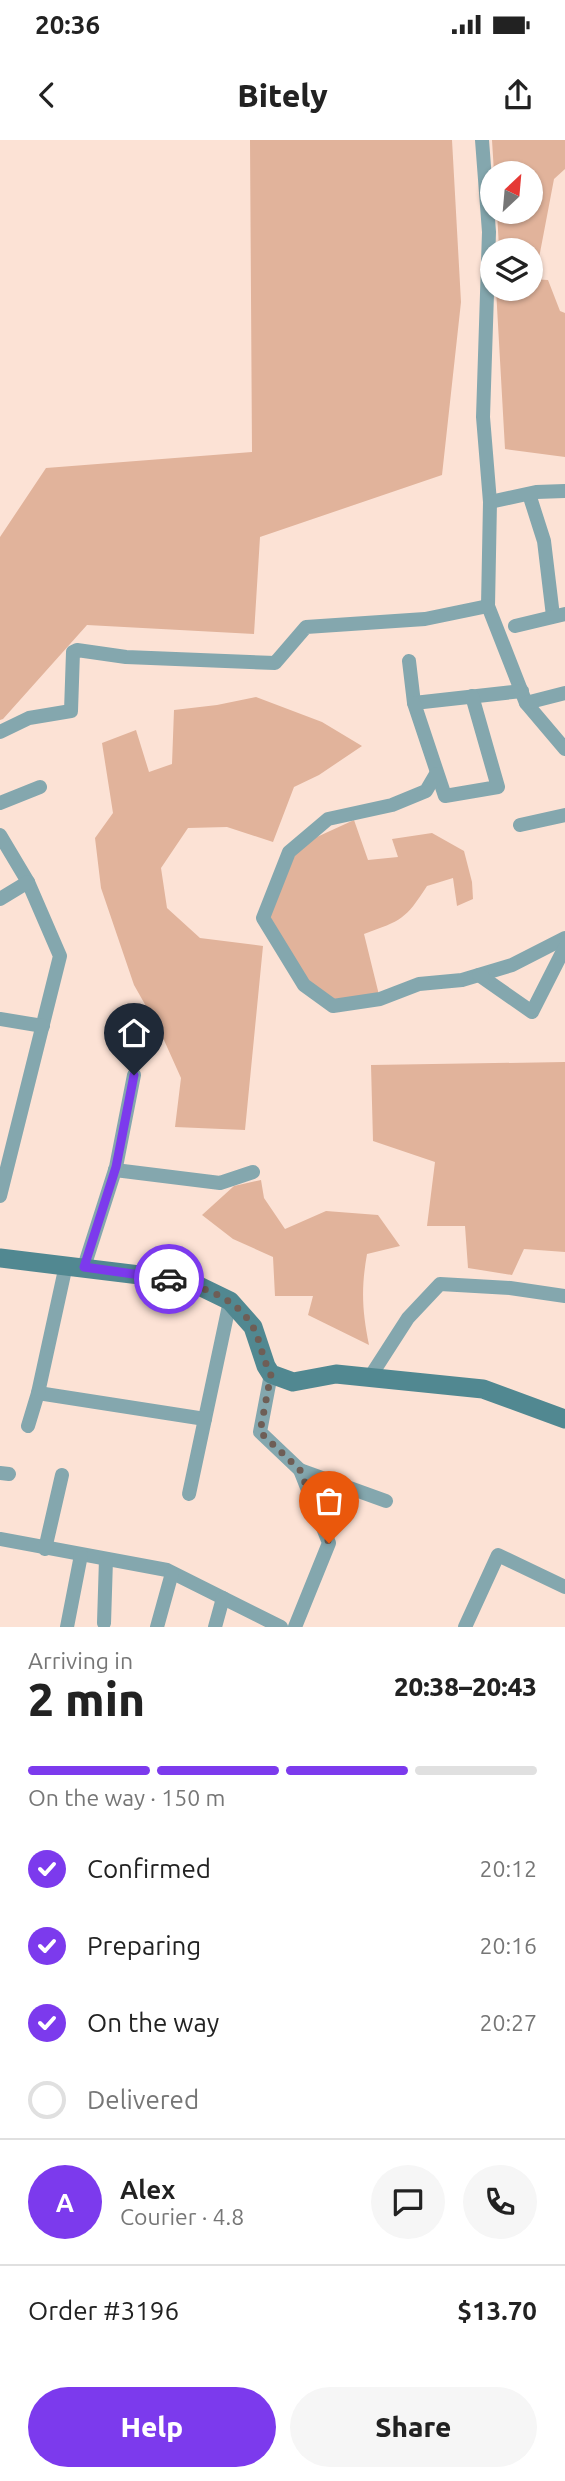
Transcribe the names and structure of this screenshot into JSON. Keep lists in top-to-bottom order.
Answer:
{
  "north": "top right",
  "page": {
    "status": "20:36",
    "header": "Bitely",
    "heading": ["2 min", "Arriving in", "20:38–20:43"],
    "panel": [
      "Alex",
      "Courier · 4.8",
      "Order #3196",
      "$13.70"
    ],
    "bar": "On the way · 150 m",
    "list": [
      ["Confirmed", "20:12"],
      ["Preparing", "20:16"],
      ["On the way", "20:27"],
      "Delivered"
    ],
    "round": "A",
    "buttons": ["Help", "Share"]
  }
}
